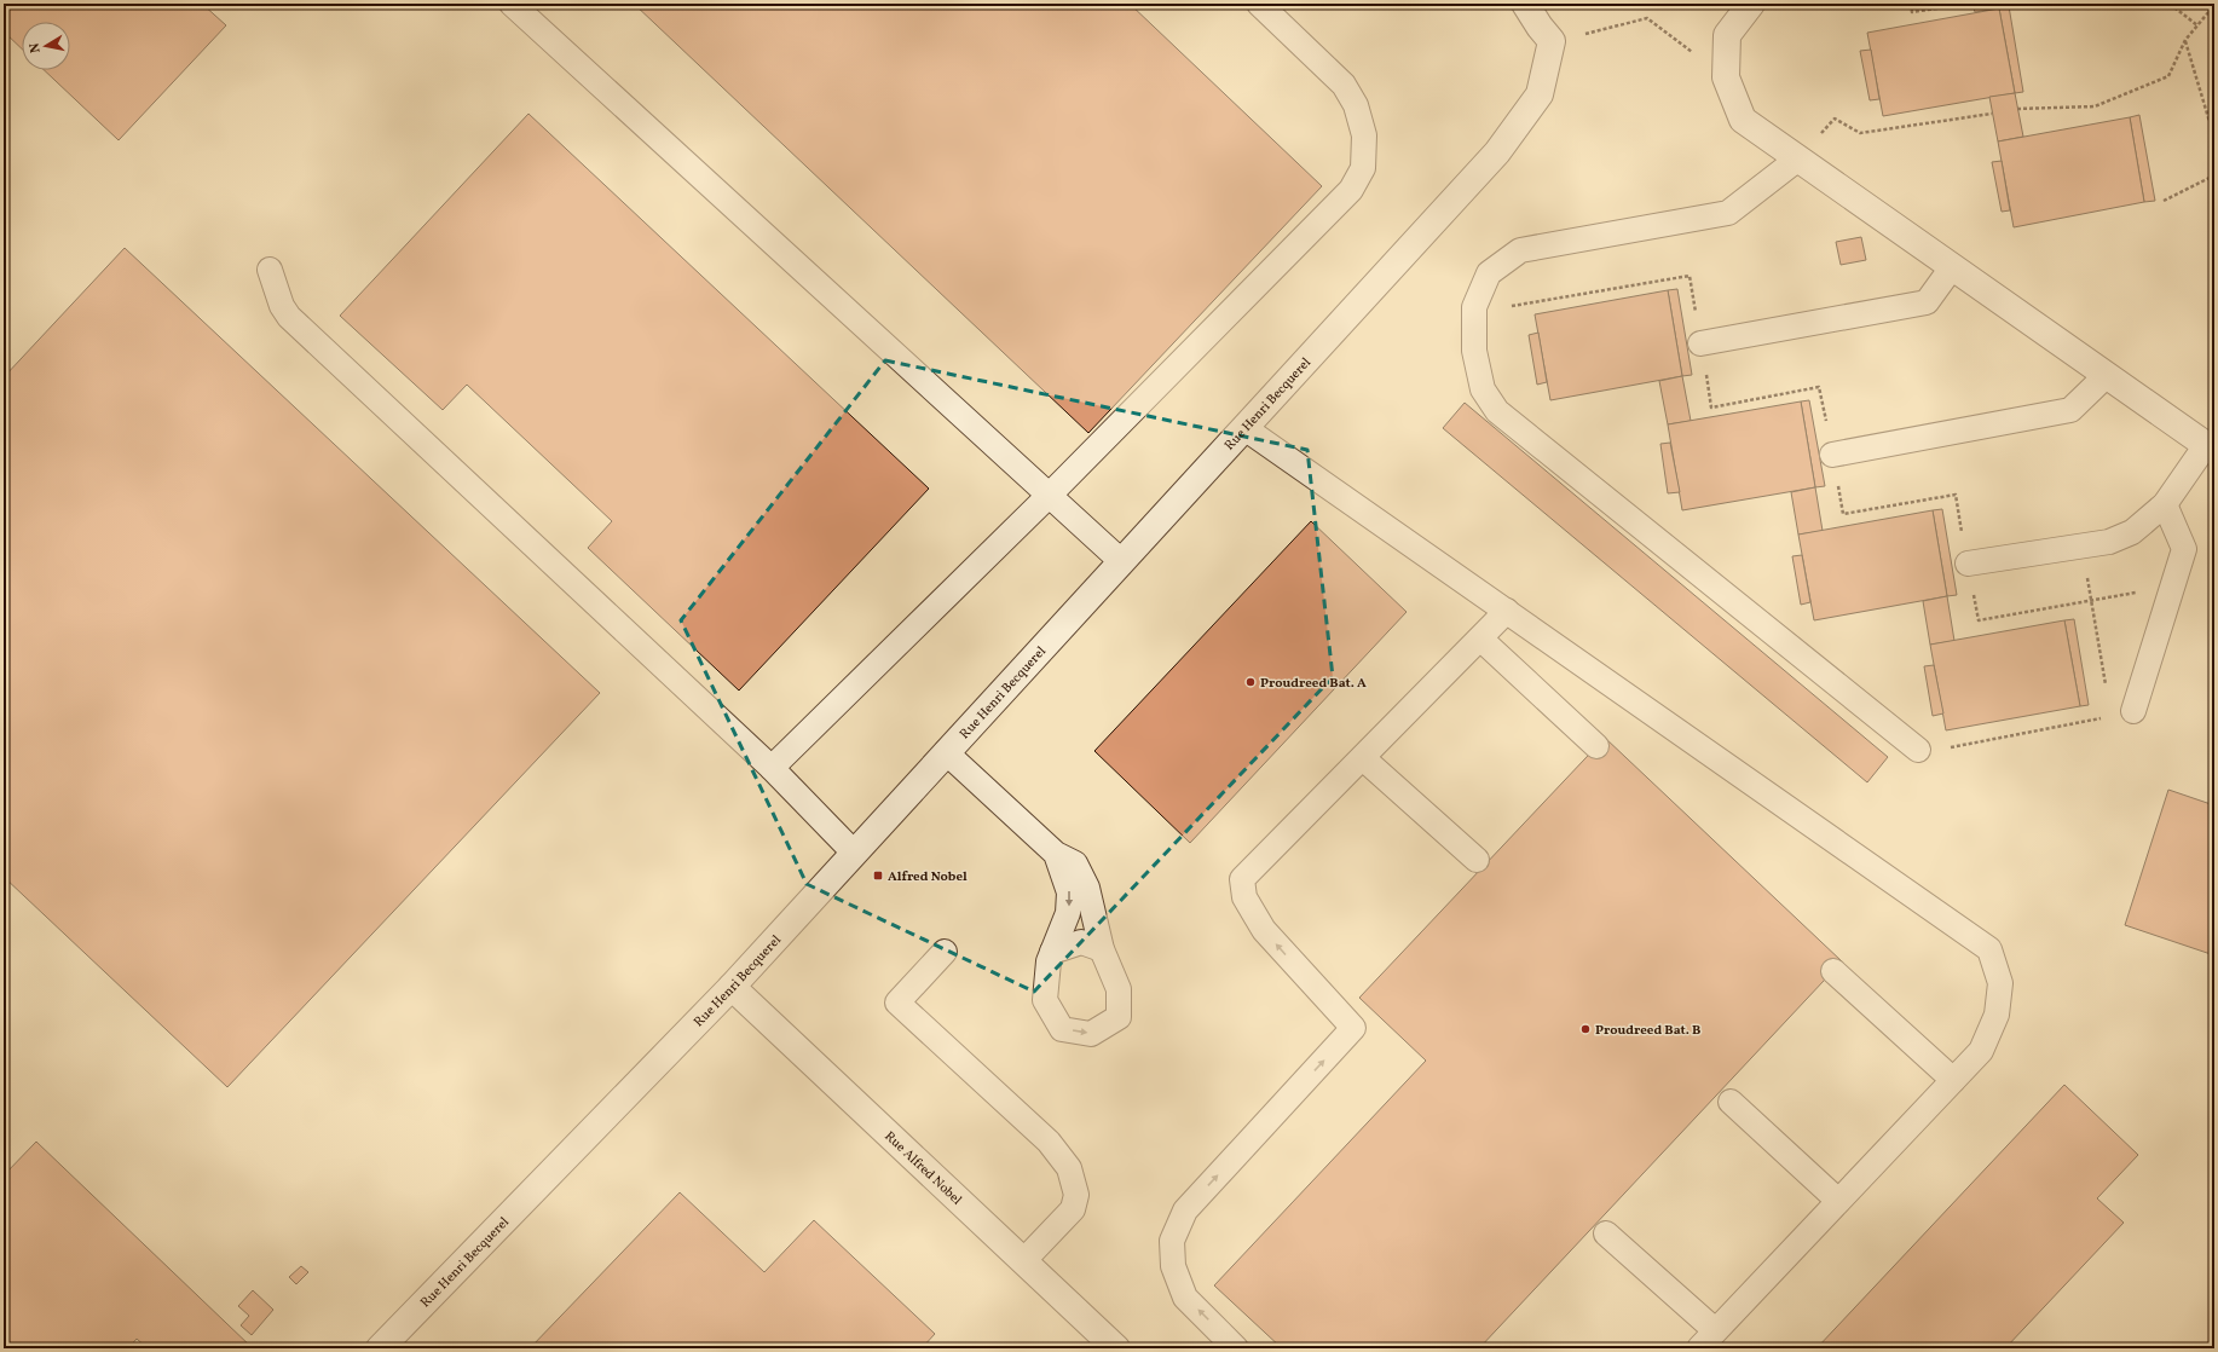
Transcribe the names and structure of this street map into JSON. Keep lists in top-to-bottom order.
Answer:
{
  "streets": {
    "street": ["Rue Henri Becquerel", "Rue Alfred Nobel"]
  },
  "crossings": [
    ["Rue Henri Becquerel", "Rue Alfred Nobel"]
  ],
  "places": {
    "other": ["Proudreed Bat. A", "Proudreed Bat. B"],
    "transit": ["Alfred Nobel"]
  },
  "north": "left"
}
